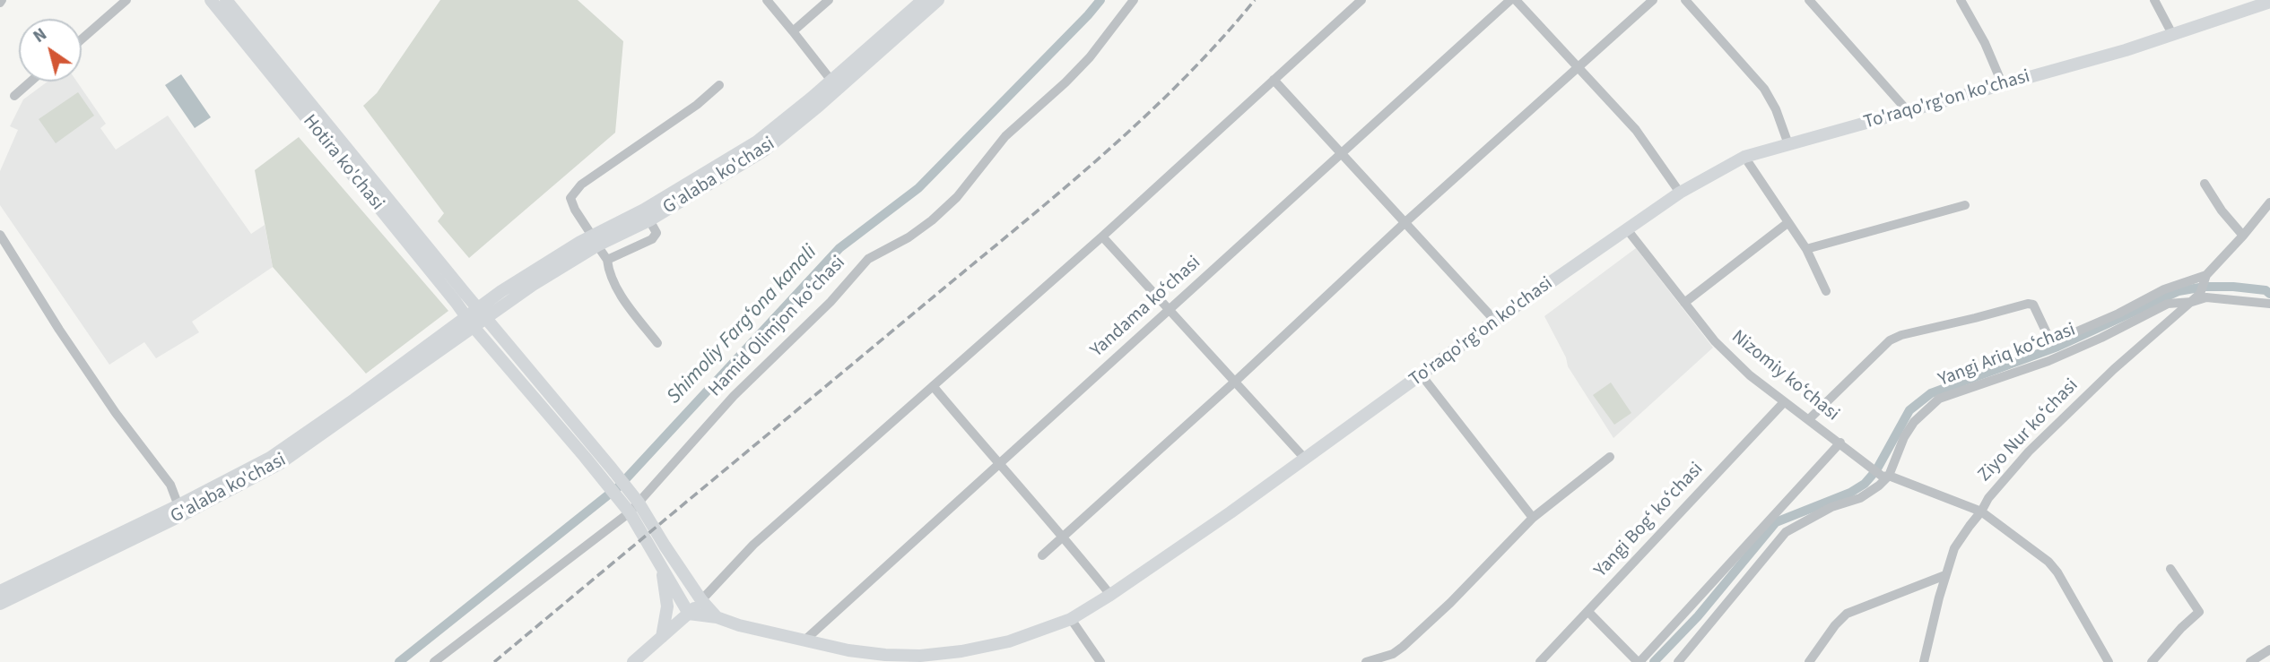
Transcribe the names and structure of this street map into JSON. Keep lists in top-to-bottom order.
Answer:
{
  "streets": {
    "main road": ["To'raqo'rg'on ko'chasi", "Hotira ko'chasi", "G'alaba ko'chasi"],
    "street": [
      "Yandama koʻchasi",
      "Hamid Olimjon koʻchasi",
      "Yangi Ariq koʻchasi",
      "Nizomiy koʻchasi",
      "Ziyo Nur koʻchasi",
      "Yangi Bogʻ koʻchasi"
    ]
  },
  "crossings": [
    ["To'raqo'rg'on ko'chasi", "Hotira ko'chasi"],
    ["To'raqo'rg'on ko'chasi", "Yandama koʻchasi"],
    ["To'raqo'rg'on ko'chasi", "Hamid Olimjon koʻchasi"],
    ["To'raqo'rg'on ko'chasi", "Nizomiy koʻchasi"],
    ["Hotira ko'chasi", "G'alaba ko'chasi"],
    ["Yangi Ariq koʻchasi", "Nizomiy koʻchasi"],
    ["Yangi Ariq koʻchasi", "Ziyo Nur koʻchasi"],
    ["Nizomiy koʻchasi", "Ziyo Nur koʻchasi"],
    ["Nizomiy koʻchasi", "Yangi Bogʻ koʻchasi"]
  ],
  "water": ["Shimoliy Fargʻona kanali"],
  "north": "top left"
}
